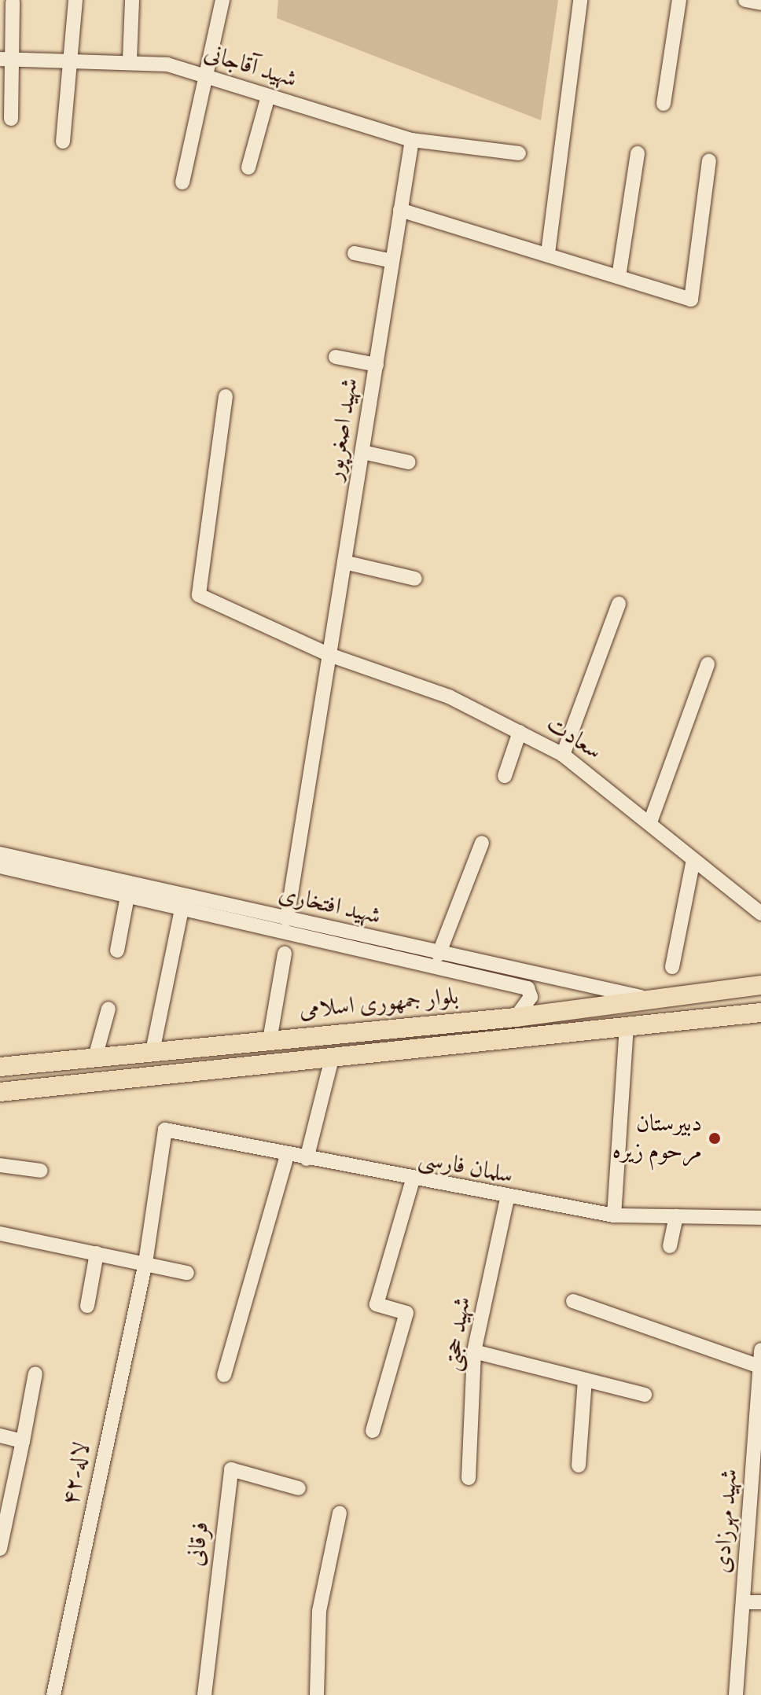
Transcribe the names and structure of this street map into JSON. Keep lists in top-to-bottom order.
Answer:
{
  "streets": {
    "main road": ["بلوار جمهوری اسلامی"],
    "street": [
      "شهید آقاجانی",
      "شهید اصغرپور",
      "سعادت",
      "شهید افتخاری",
      "سلمان فارسی",
      "شهید حجتی",
      "لاله-۴۲",
      "شهید مهرزادی",
      "فرقانی"
    ]
  },
  "crossings": [
    ["شهید اصغرپور", "سعادت"],
    ["شهید اصغرپور", "شهید افتخاری"],
    ["شهید افتخاری", "بلوار جمهوری اسلامی"],
    ["سلمان فارسی", "شهید حجتی"],
    ["سلمان فارسی", "لاله-۴۲"]
  ],
  "places": ["دبیرستان مرحوم زیره"]
}
